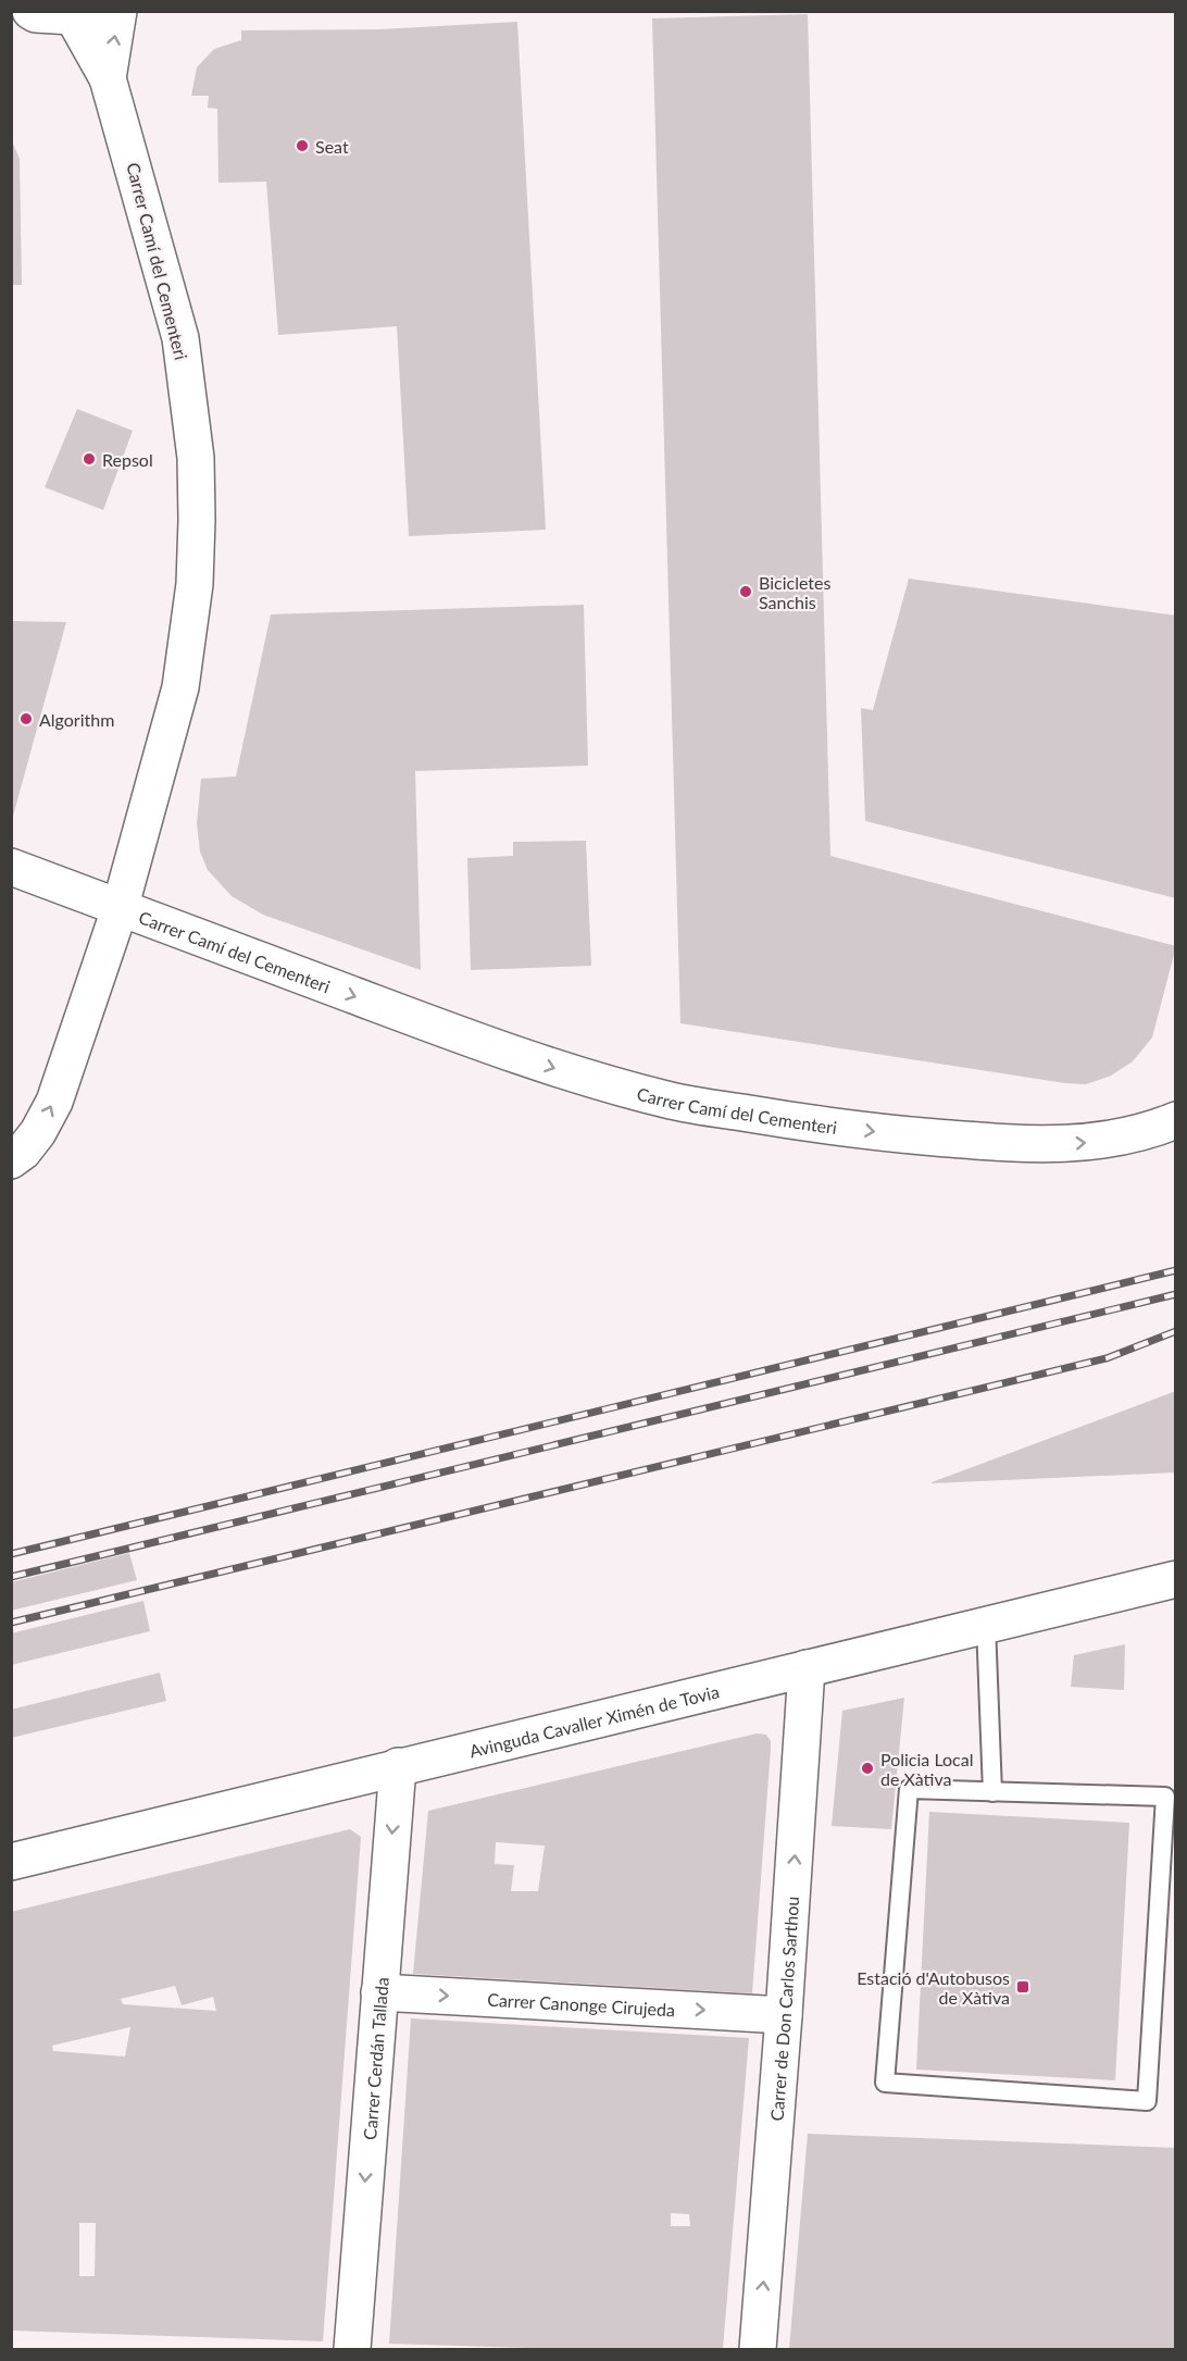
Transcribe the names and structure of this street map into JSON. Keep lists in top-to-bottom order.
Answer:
{
  "streets": {
    "street": [
      "Carrer Camí del Cementeri",
      "Avinguda Cavaller Ximén de Tovia",
      "Carrer Canonge Cirujeda",
      "Carrer de Don Carlos Sarthou",
      "Carrer Cerdán Tallada"
    ]
  },
  "crossings": [
    ["Avinguda Cavaller Ximén de Tovia", "Carrer de Don Carlos Sarthou"],
    ["Avinguda Cavaller Ximén de Tovia", "Carrer Cerdán Tallada"],
    ["Carrer Canonge Cirujeda", "Carrer de Don Carlos Sarthou"],
    ["Carrer Canonge Cirujeda", "Carrer Cerdán Tallada"]
  ],
  "one_way": [
    "Carrer Camí del Cementeri",
    "Carrer Canonge Cirujeda",
    "Carrer de Don Carlos Sarthou",
    "Carrer Cerdán Tallada"
  ],
  "places": {
    "other": [
      "Seat",
      "Repsol",
      "Bicicletes Sanchis",
      "Algorithm",
      "Policia Local de Xàtiva"
    ],
    "transit": ["Estació d'Autobusos de Xàtiva"]
  }
}
